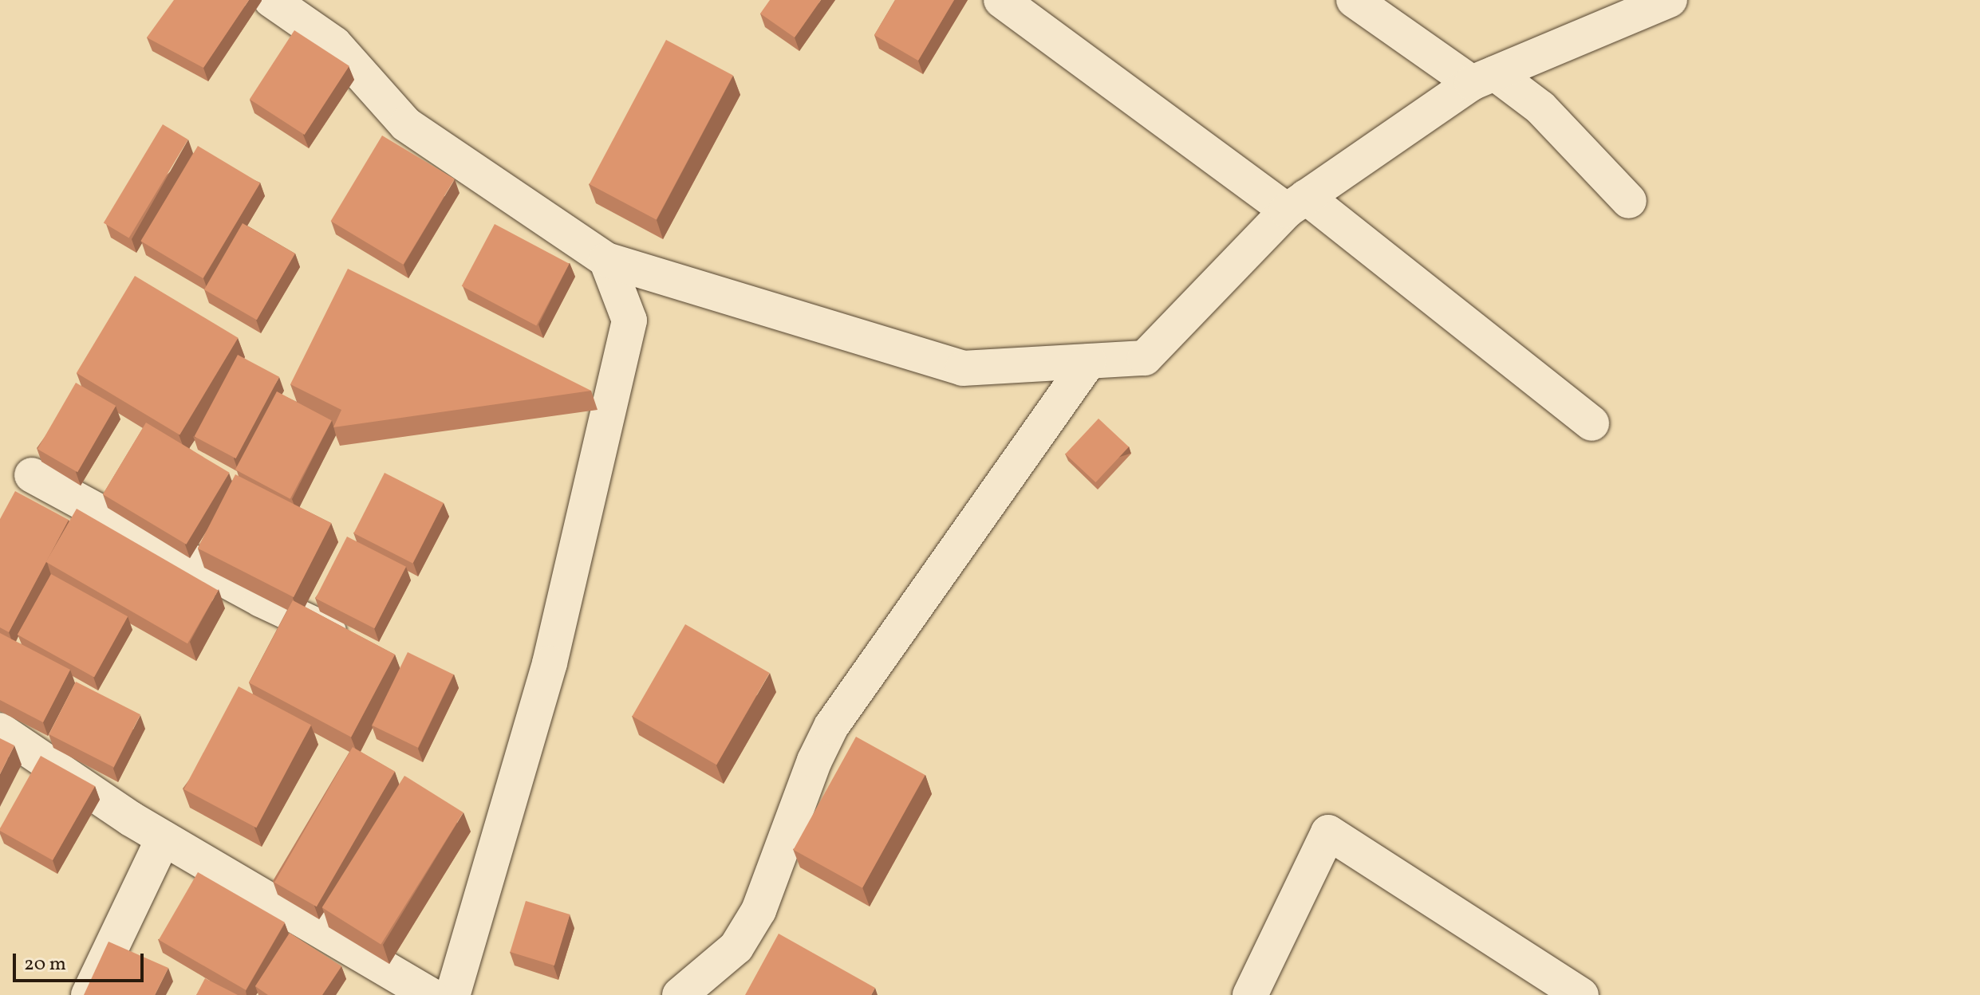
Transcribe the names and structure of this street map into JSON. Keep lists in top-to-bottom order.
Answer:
{
  "scale_bar": "20 m"
}
